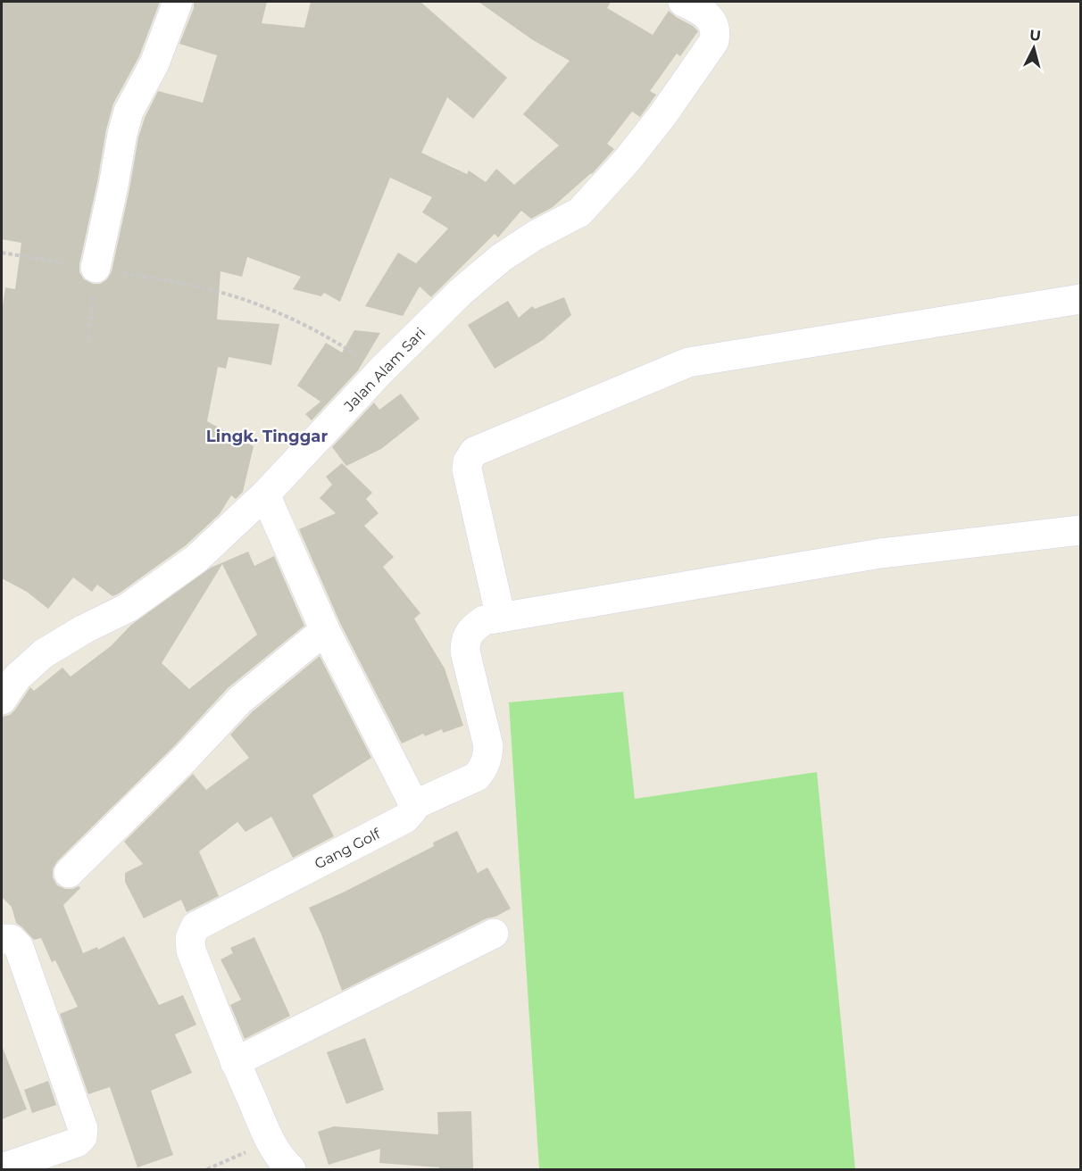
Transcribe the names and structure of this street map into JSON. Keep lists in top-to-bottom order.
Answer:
{
  "streets": {
    "street": ["Jalan Alam Sari", "Gang Golf"]
  },
  "districts": ["Lingk. Tinggar"],
  "north": "top"
}
